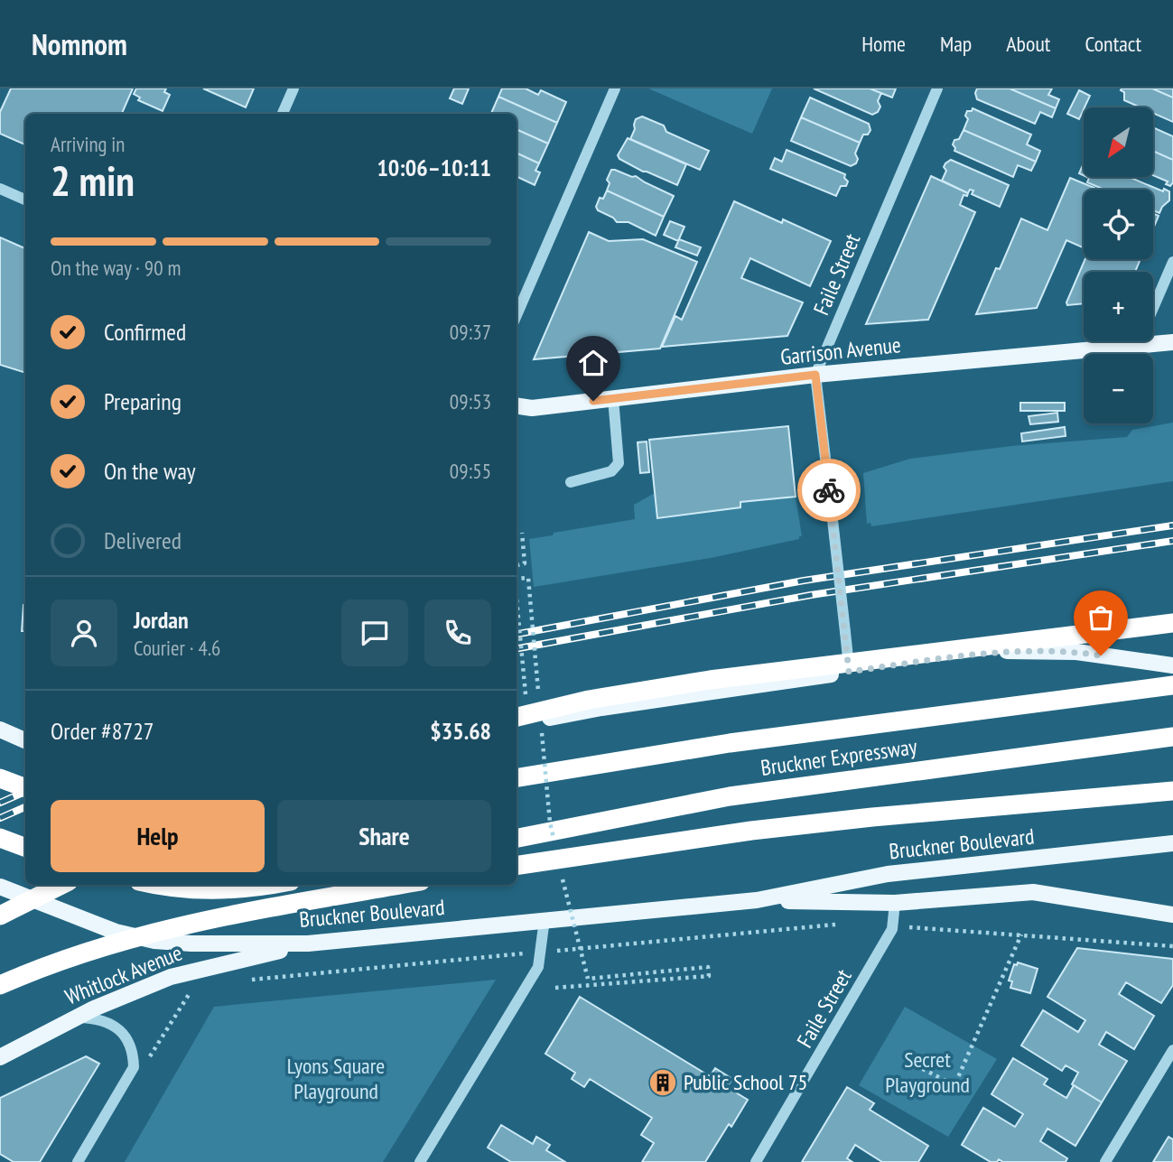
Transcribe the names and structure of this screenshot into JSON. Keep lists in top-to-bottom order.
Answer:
{
  "streets": {
    "highway": ["Bruckner Expressway"],
    "main road": ["Garrison Avenue", "Bruckner Boulevard", "Whitlock Avenue"],
    "street": ["Faile Street"]
  },
  "crossings": [
    ["Faile Street", "Garrison Avenue"],
    ["Faile Street", "Bruckner Boulevard"],
    ["Bruckner Boulevard", "Whitlock Avenue"]
  ],
  "parks": ["Secret Playground", "Lyons Square Playground"],
  "places": {
    "building": ["Public School 75"]
  },
  "north": "bottom left",
  "page": {
    "header": "Nomnom",
    "nav": [
      "Home",
      "Map",
      "About",
      "Contact"
    ],
    "map_buttons": ["+", "−"],
    "heading": ["2 min", "Arriving in", "10:06–10:11"],
    "panel": [
      "Jordan",
      "Courier · 4.6",
      "Order #8727",
      "$35.68"
    ],
    "bar": "On the way · 90 m",
    "list": [
      ["Confirmed", "09:37"],
      ["Preparing", "09:53"],
      ["On the way", "09:55"],
      "Delivered"
    ],
    "buttons": ["Help", "Share"]
  }
}
